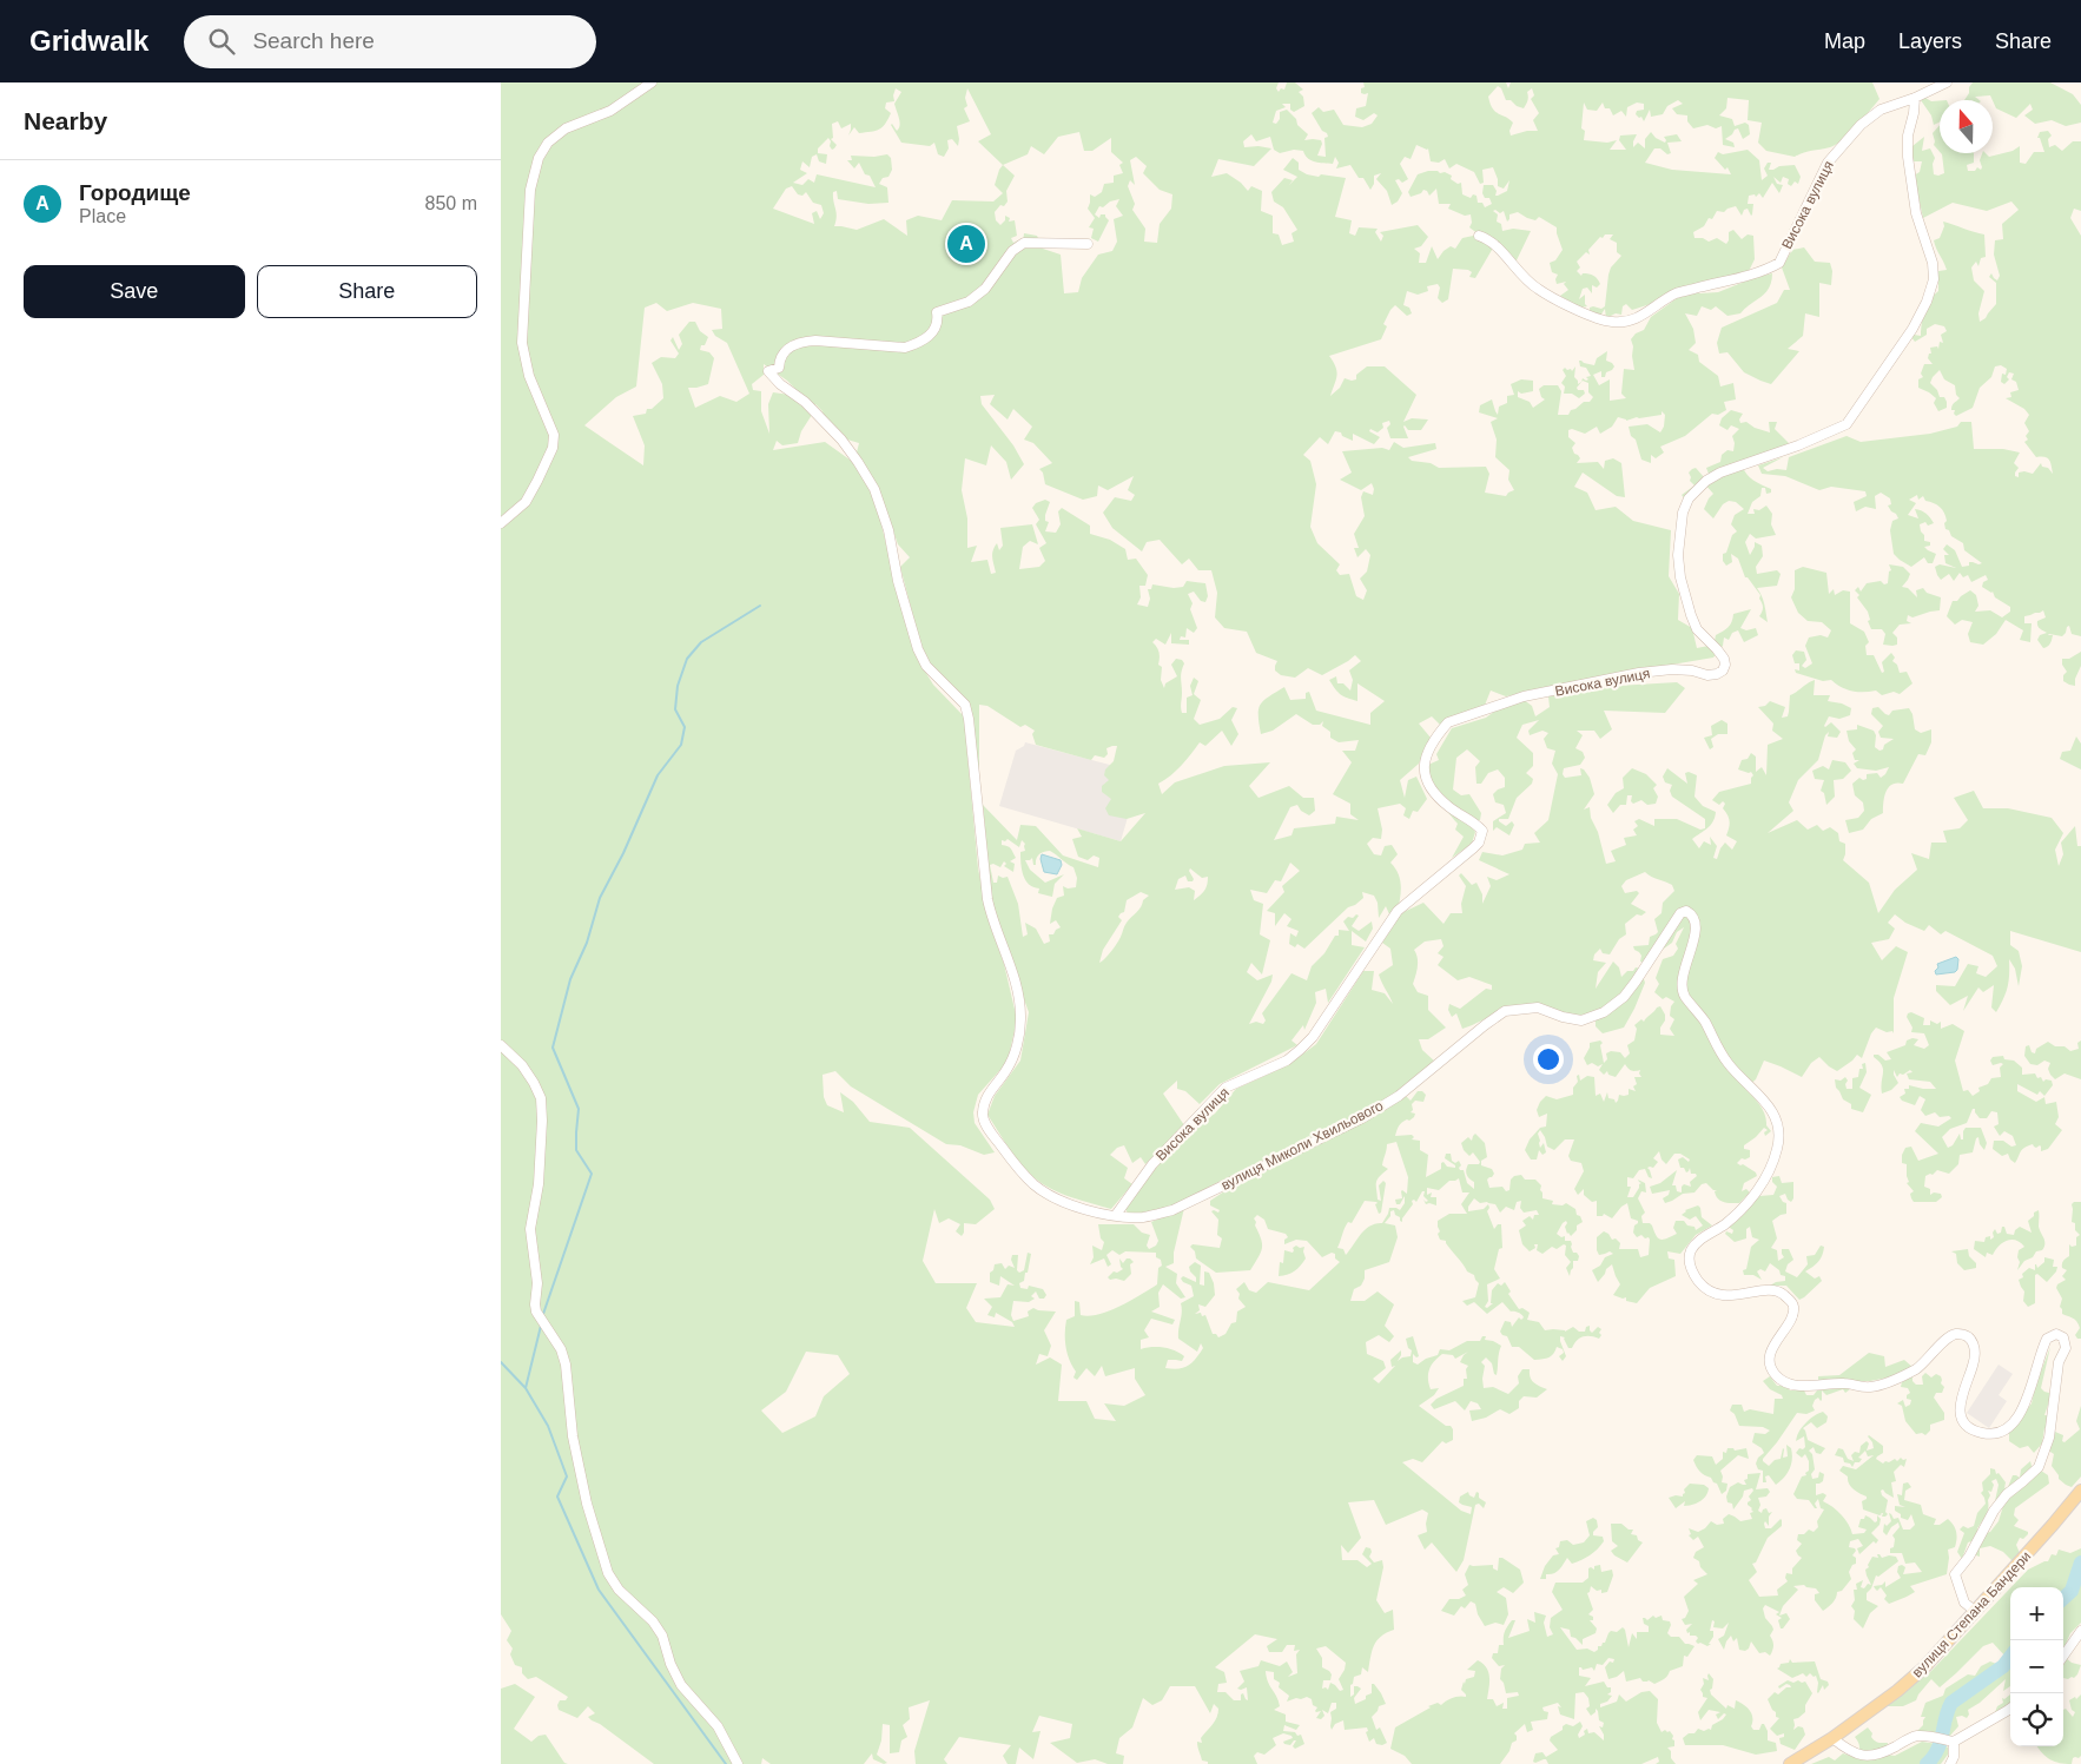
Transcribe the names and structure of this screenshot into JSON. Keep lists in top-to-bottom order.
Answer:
{
  "streets": {
    "main road": ["вулиця Степана Бандери"],
    "street": ["Висока вулиця", "вулиця Миколи Хвильового"]
  },
  "crossings": [
    ["Висока вулиця", "вулиця Миколи Хвильового"],
    ["вулиця Миколи Хвильового", "вулиця Степана Бандери"]
  ],
  "north": "top",
  "page": {
    "header": "Gridwalk",
    "search": "Search here",
    "nav": ["Map", "Layers", "Share"],
    "heading": "Nearby",
    "list": [
      {
        "mark": "A",
        "name": "Городище",
        "note": "Place",
        "value": "850 m"
      }
    ],
    "pins": "A",
    "buttons": ["Save", "Share"],
    "map_buttons": ["+", "−"]
  }
}
